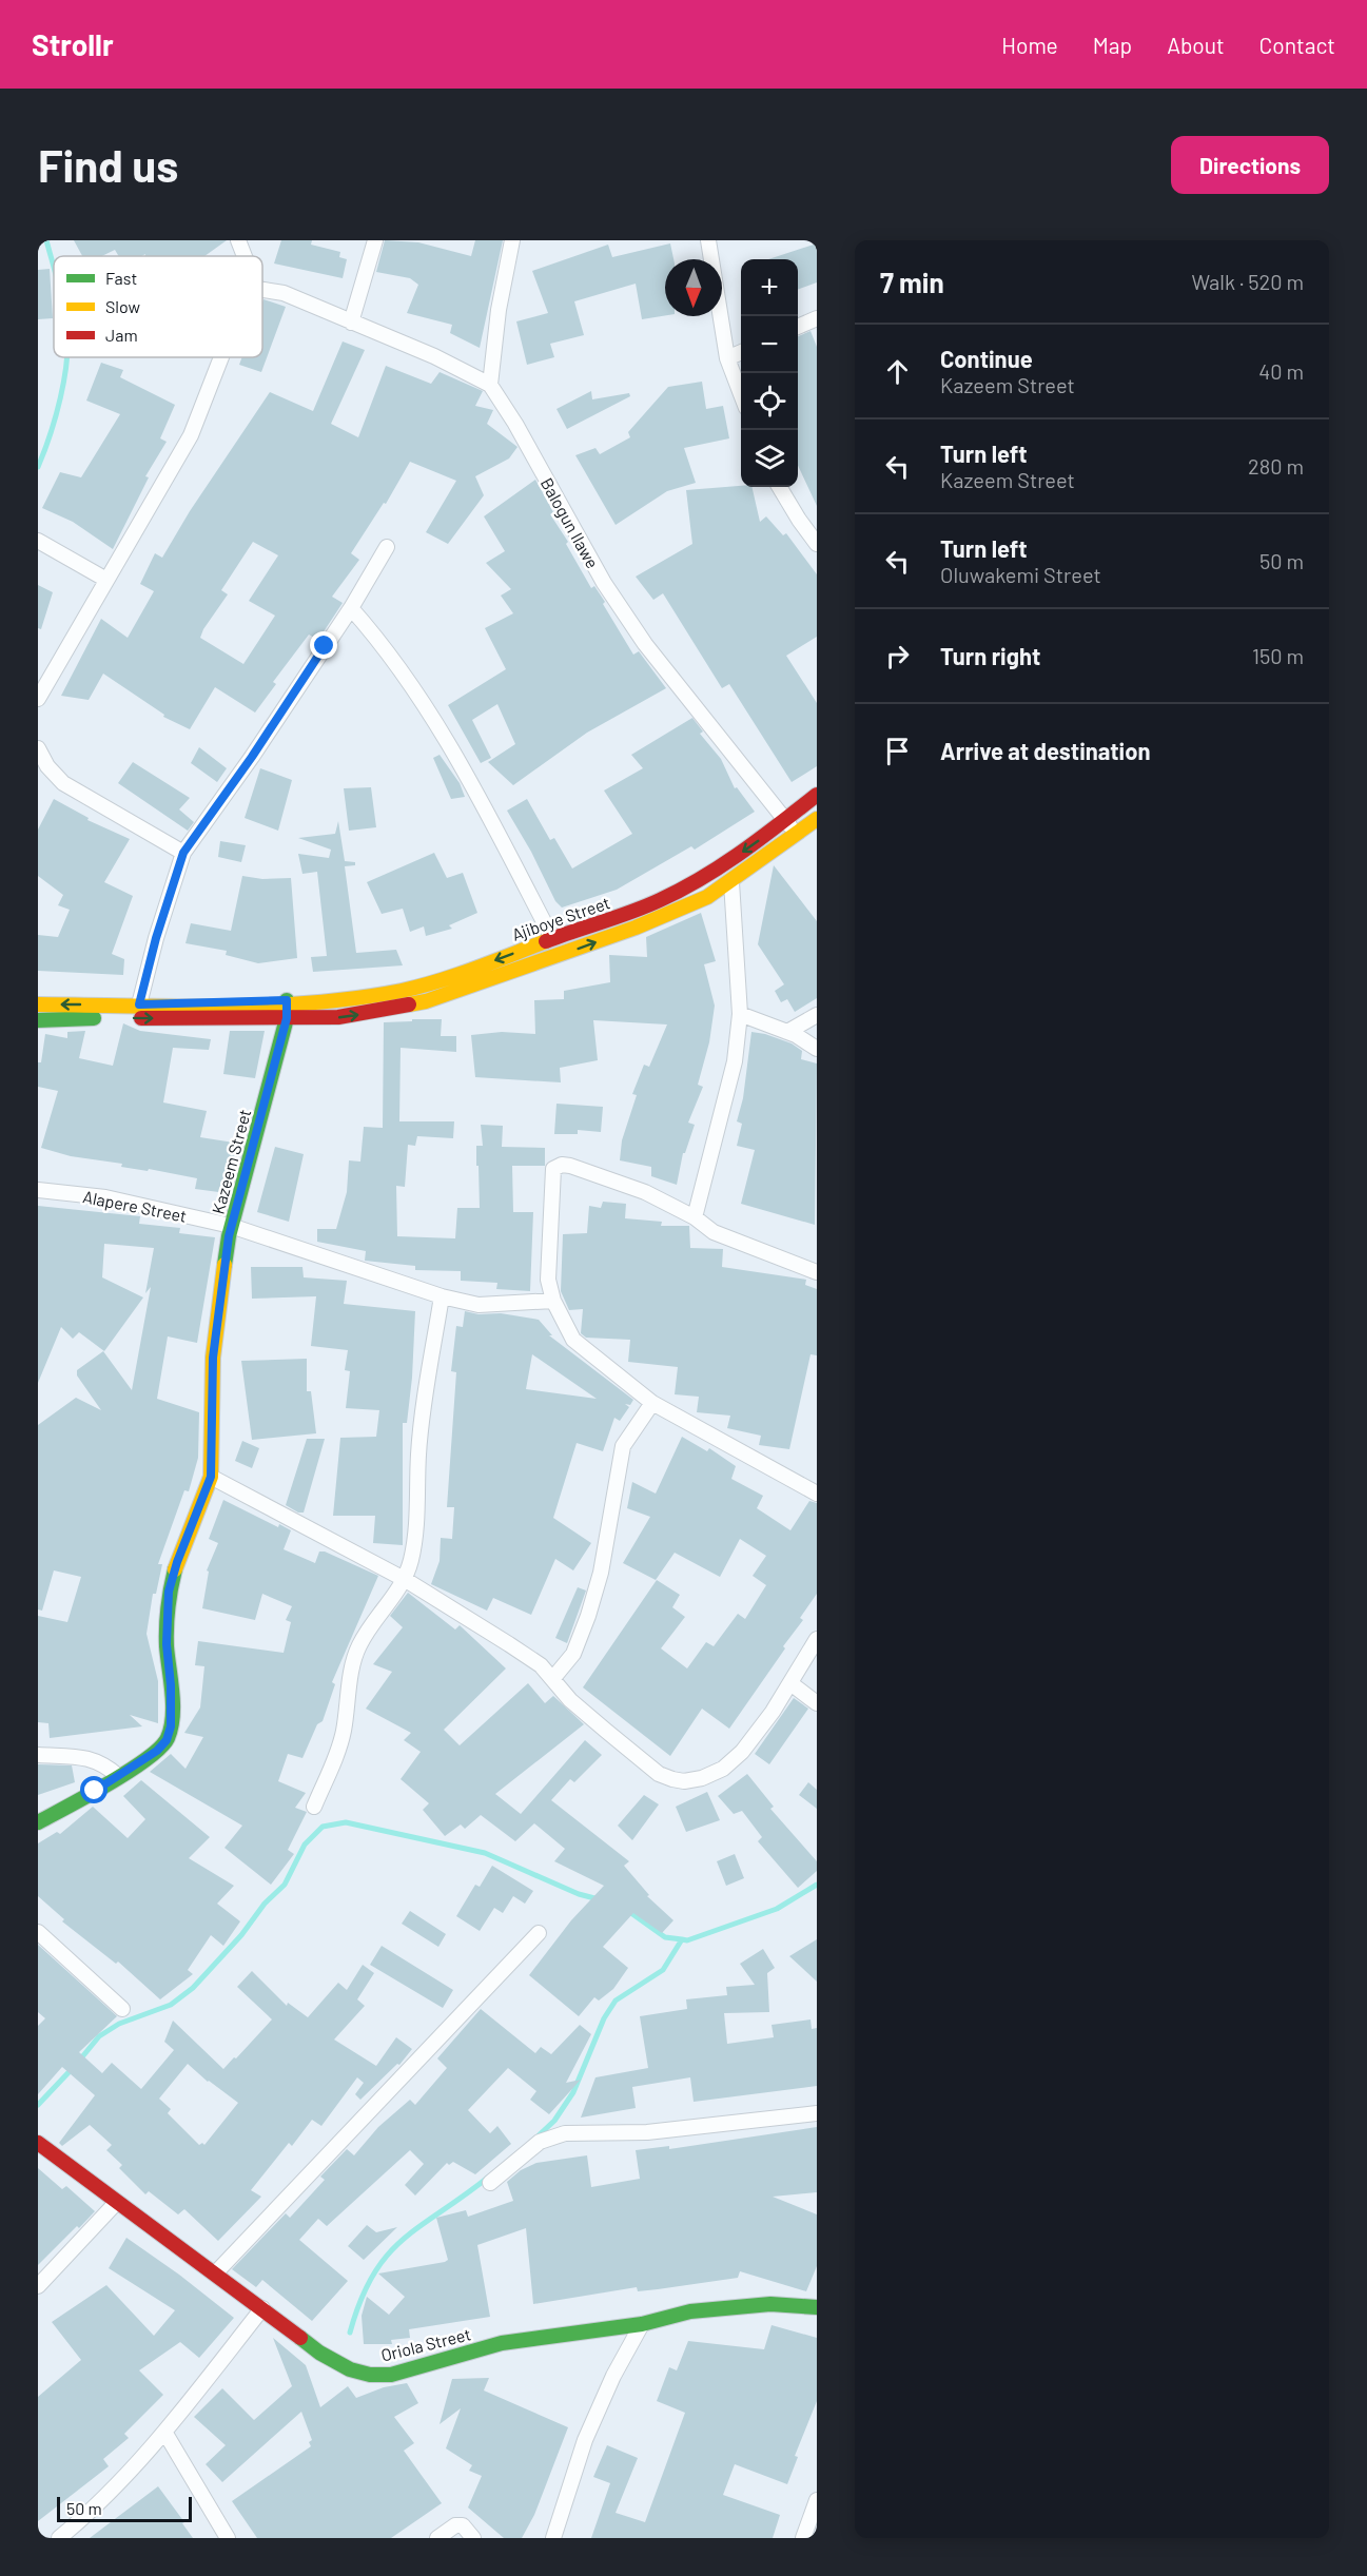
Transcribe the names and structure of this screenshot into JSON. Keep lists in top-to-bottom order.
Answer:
{
  "streets": {
    "street": [
      "Balogun Ilawe",
      "Ajiboye Street",
      "Kazeem Street",
      "Alapere Street",
      "Oriola Street"
    ]
  },
  "crossings": [
    ["Balogun Ilawe", "Ajiboye Street"],
    ["Ajiboye Street", "Kazeem Street"],
    ["Kazeem Street", "Alapere Street"]
  ],
  "legend": ["Fast", "Slow", "Jam"],
  "scale_bar": "50 m",
  "north": "bottom",
  "page": {
    "header": "Strollr",
    "nav": [
      "Home",
      "Map",
      "About",
      "Contact"
    ],
    "buttons": "Directions",
    "title": "Find us",
    "heading": ["7 min", "Walk · 520 m"],
    "map_buttons": ["+", "−"],
    "list": [
      ["Continue", "Kazeem Street", "40 m"],
      ["Turn left", "Kazeem Street", "280 m"],
      ["Turn left", "Oluwakemi Street", "50 m"],
      ["Turn right", "150 m"],
      "Arrive at destination"
    ],
    "scale": "50 m"
  }
}
